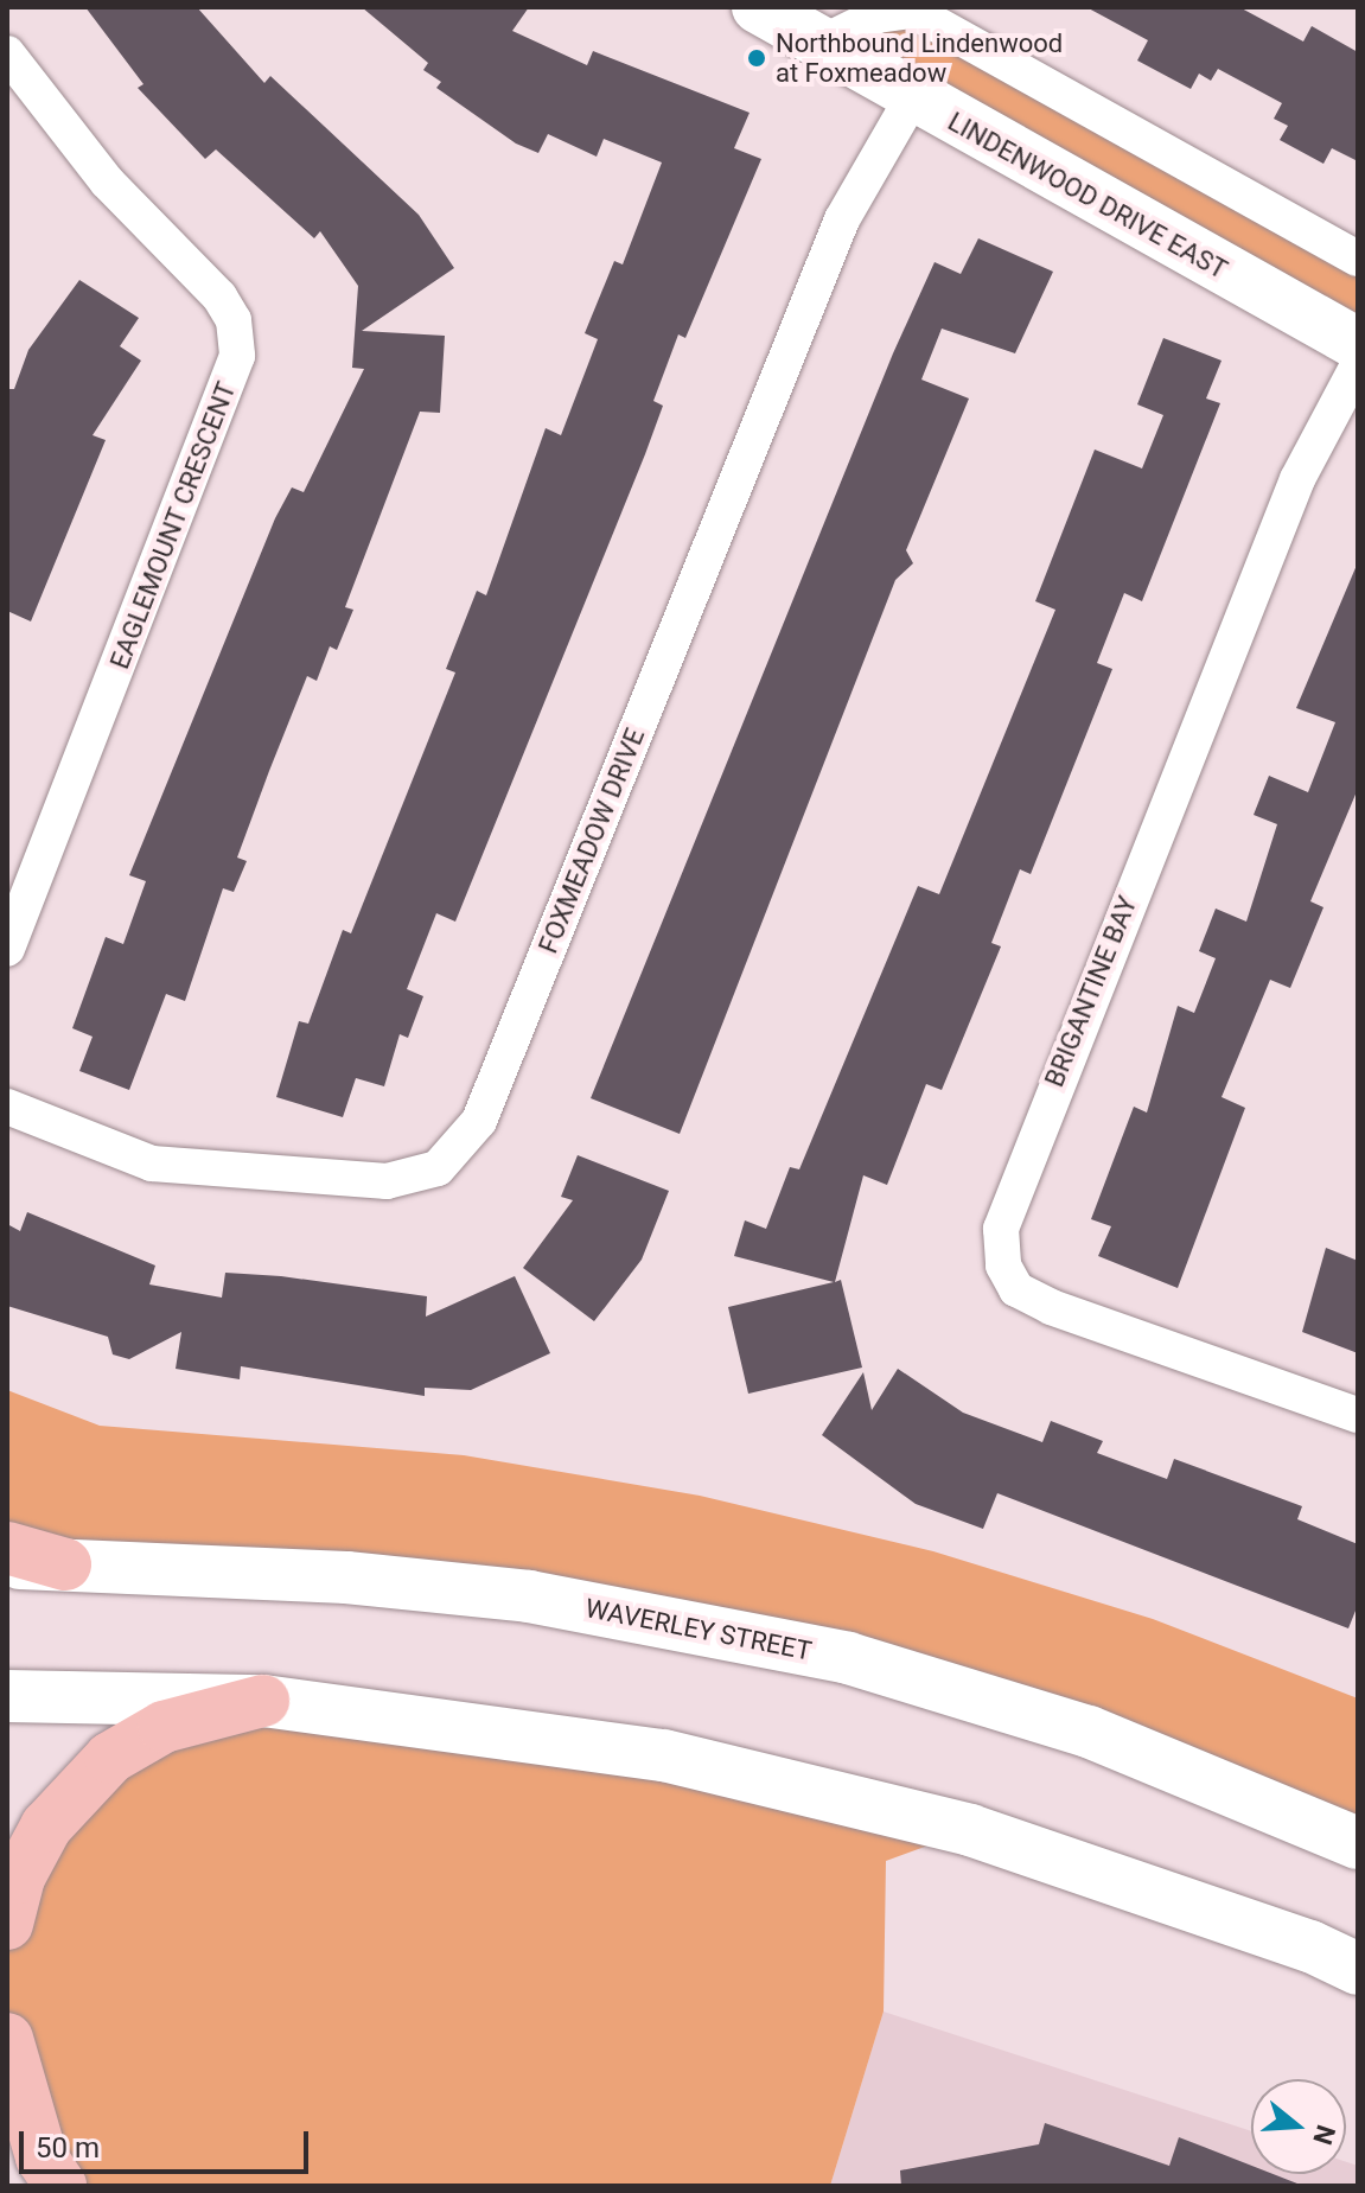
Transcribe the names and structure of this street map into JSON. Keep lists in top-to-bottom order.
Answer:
{
  "streets": {
    "main road": ["LINDENWOOD DRIVE EAST", "WAVERLEY STREET"],
    "street": ["EAGLEMOUNT CRESCENT", "FOXMEADOW DRIVE", "BRIGANTINE BAY"]
  },
  "crossings": [
    ["LINDENWOOD DRIVE EAST", "FOXMEADOW DRIVE"]
  ],
  "places": ["Northbound Lindenwood at Foxmeadow"],
  "scale_bar": "50 m",
  "north": "right"
}
